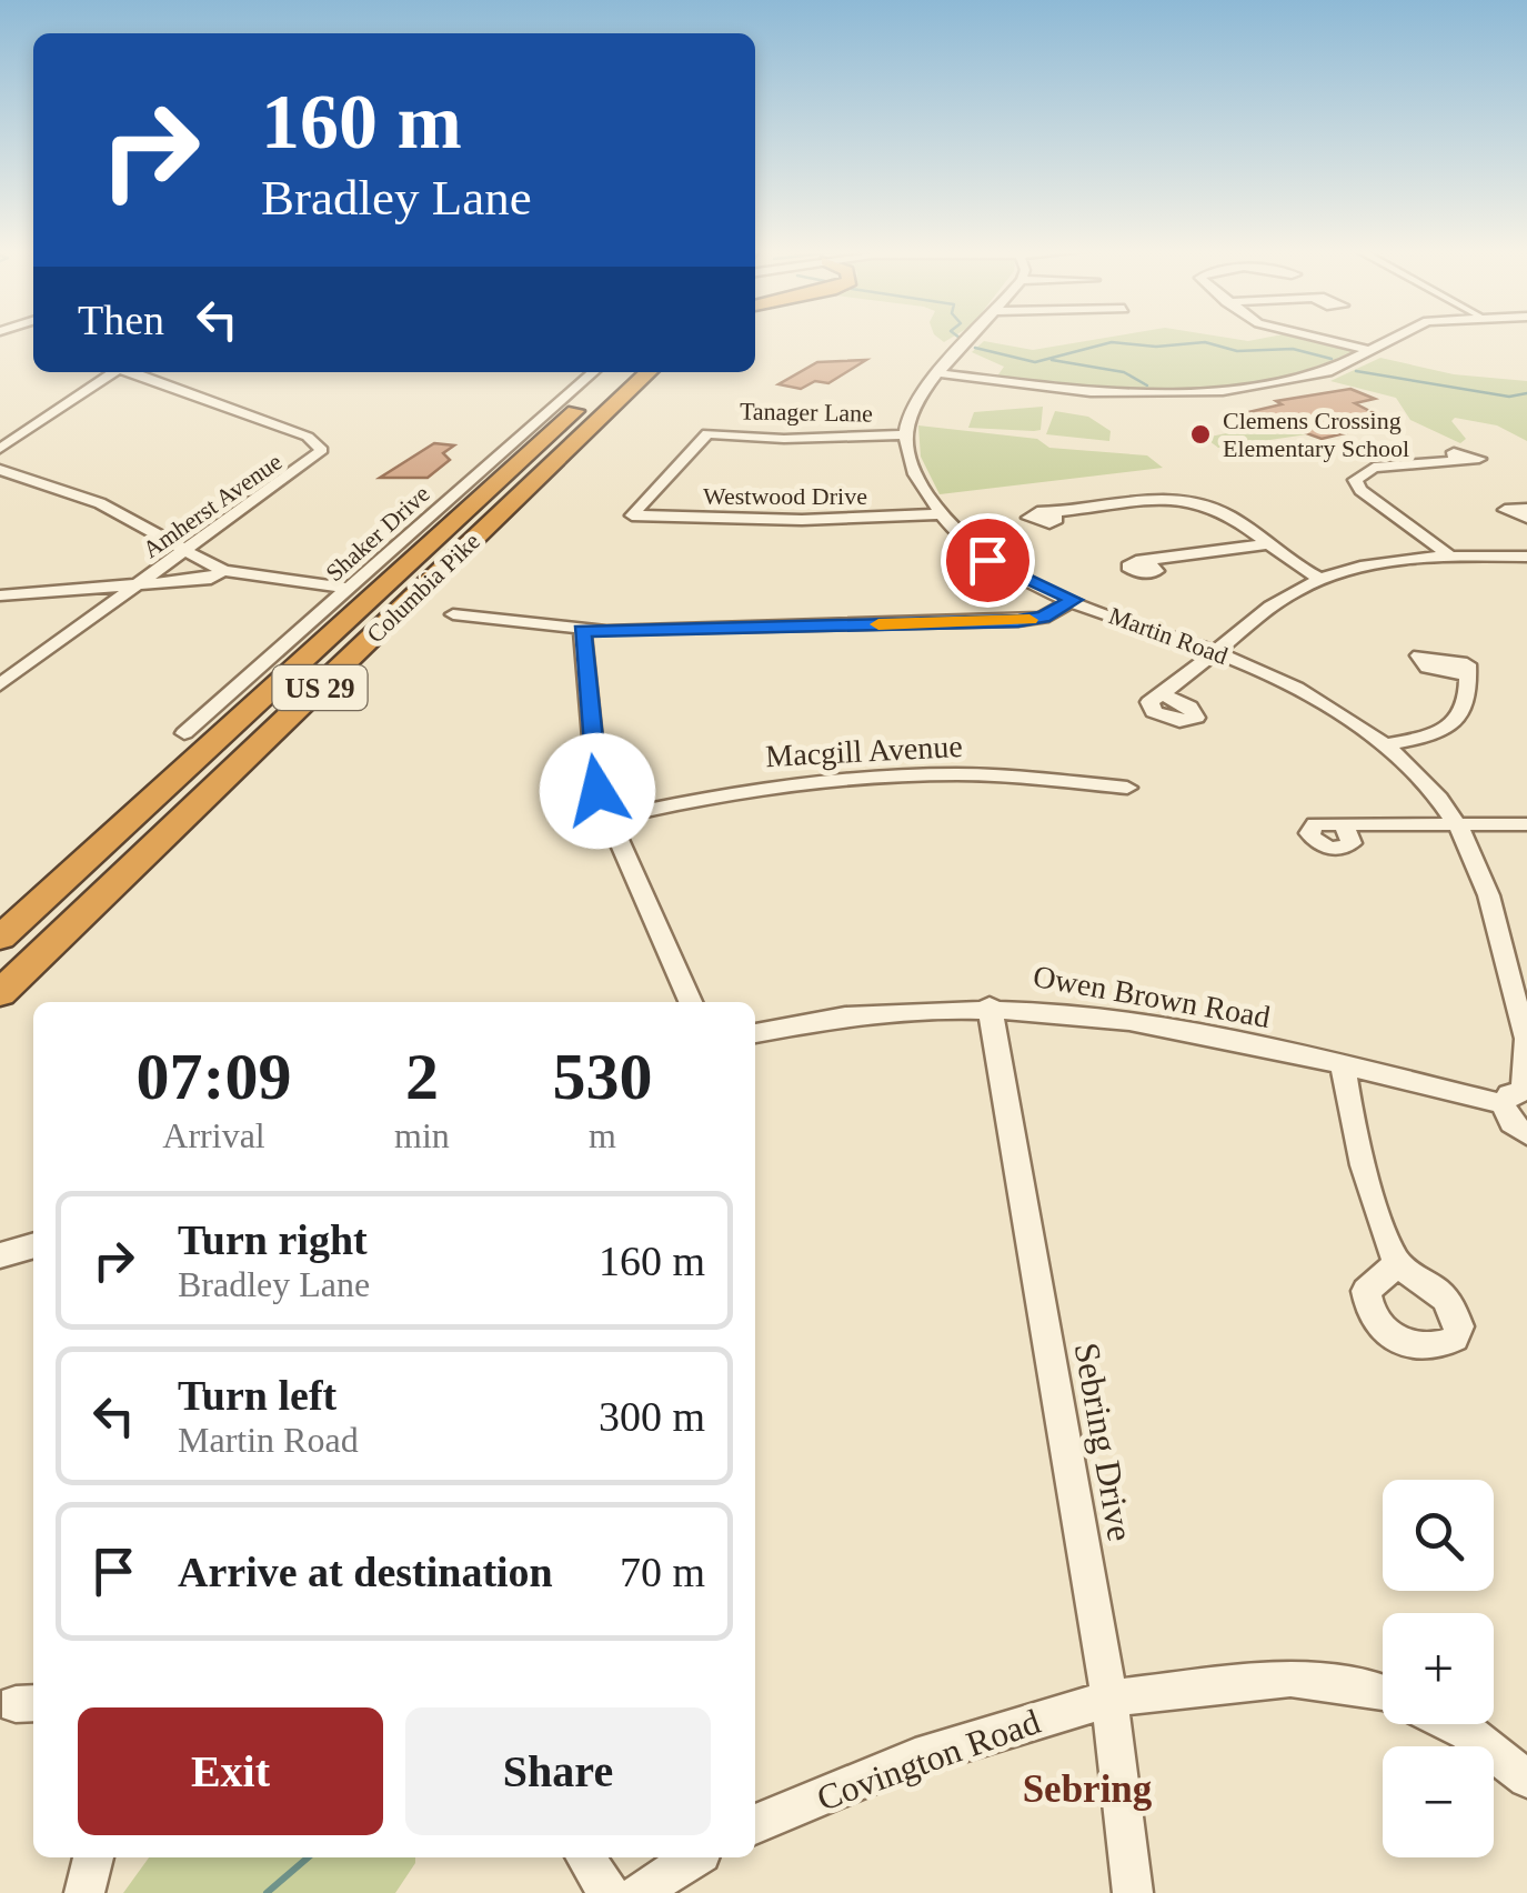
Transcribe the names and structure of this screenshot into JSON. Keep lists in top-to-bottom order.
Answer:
{
  "streets": {
    "highway": ["Columbia Pike", "US 29"],
    "street": [
      "Tanager Lane",
      "Westwood Drive",
      "Amherst Avenue",
      "Shaker Drive",
      "Martin Road",
      "Macgill Avenue",
      "Owen Brown Road",
      "Sebring Drive",
      "Covington Road"
    ]
  },
  "crossings": [
    ["Tanager Lane", "Westwood Drive"],
    ["Tanager Lane", "Martin Road"],
    ["Westwood Drive", "Martin Road"],
    ["Martin Road", "Owen Brown Road"],
    ["Owen Brown Road", "Sebring Drive"],
    ["Sebring Drive", "Covington Road"]
  ],
  "districts": ["Sebring"],
  "places": ["Clemens Crossing Elementary School"],
  "page": {
    "turn": ["160 m", "Bradley Lane"],
    "then": "Then",
    "eta": [
      "07:09",
      "Arrival",
      "2",
      "min",
      "530",
      "m"
    ],
    "list": [
      {
        "name": "Turn right",
        "note": "Bradley Lane",
        "value": "160 m"
      },
      {
        "name": "Turn left",
        "note": "Martin Road",
        "value": "300 m"
      },
      {
        "name": "Arrive at destination",
        "value": "70 m"
      }
    ],
    "map_buttons": ["+", "−"],
    "buttons": ["Exit", "Share"]
  }
}
